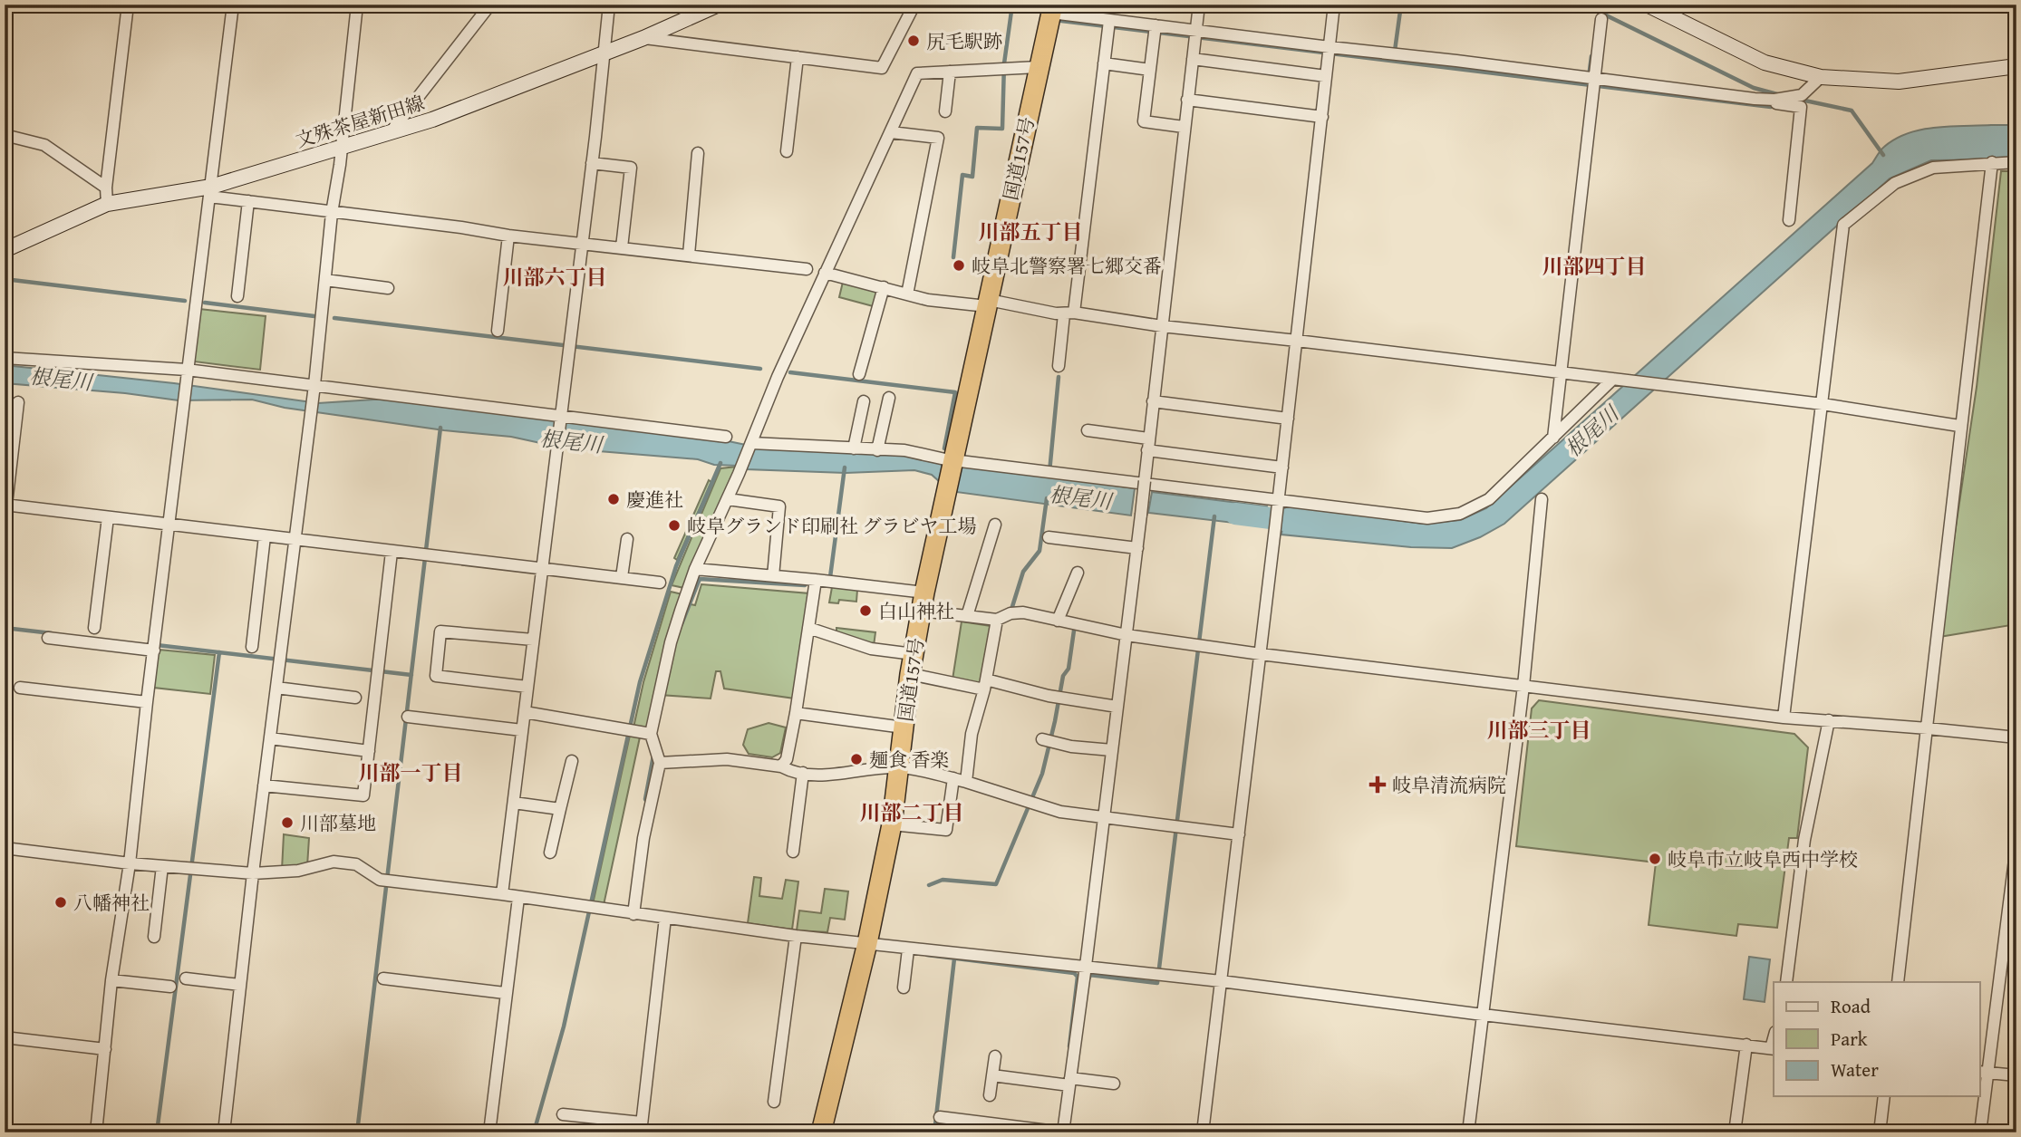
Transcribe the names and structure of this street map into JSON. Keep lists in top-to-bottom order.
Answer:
{
  "streets": {
    "highway": ["国道157号"],
    "main road": ["文殊茶屋新田線"]
  },
  "districts": [
    "川部五丁目",
    "川部四丁目",
    "川部六丁目",
    "川部三丁目",
    "川部一丁目",
    "川部二丁目"
  ],
  "water": ["根尾川"],
  "places": {
    "other": [
      "尻毛駅跡",
      "岐阜北警察署七郷交番",
      "慶進社",
      "岐阜グランド印刷社 グラビヤ工場",
      "白山神社",
      "麺食 香楽",
      "川部墓地",
      "岐阜市立岐阜西中学校",
      "八幡神社"
    ],
    "health": ["岐阜清流病院"]
  },
  "legend": ["Road", "Park", "Water"]
}
